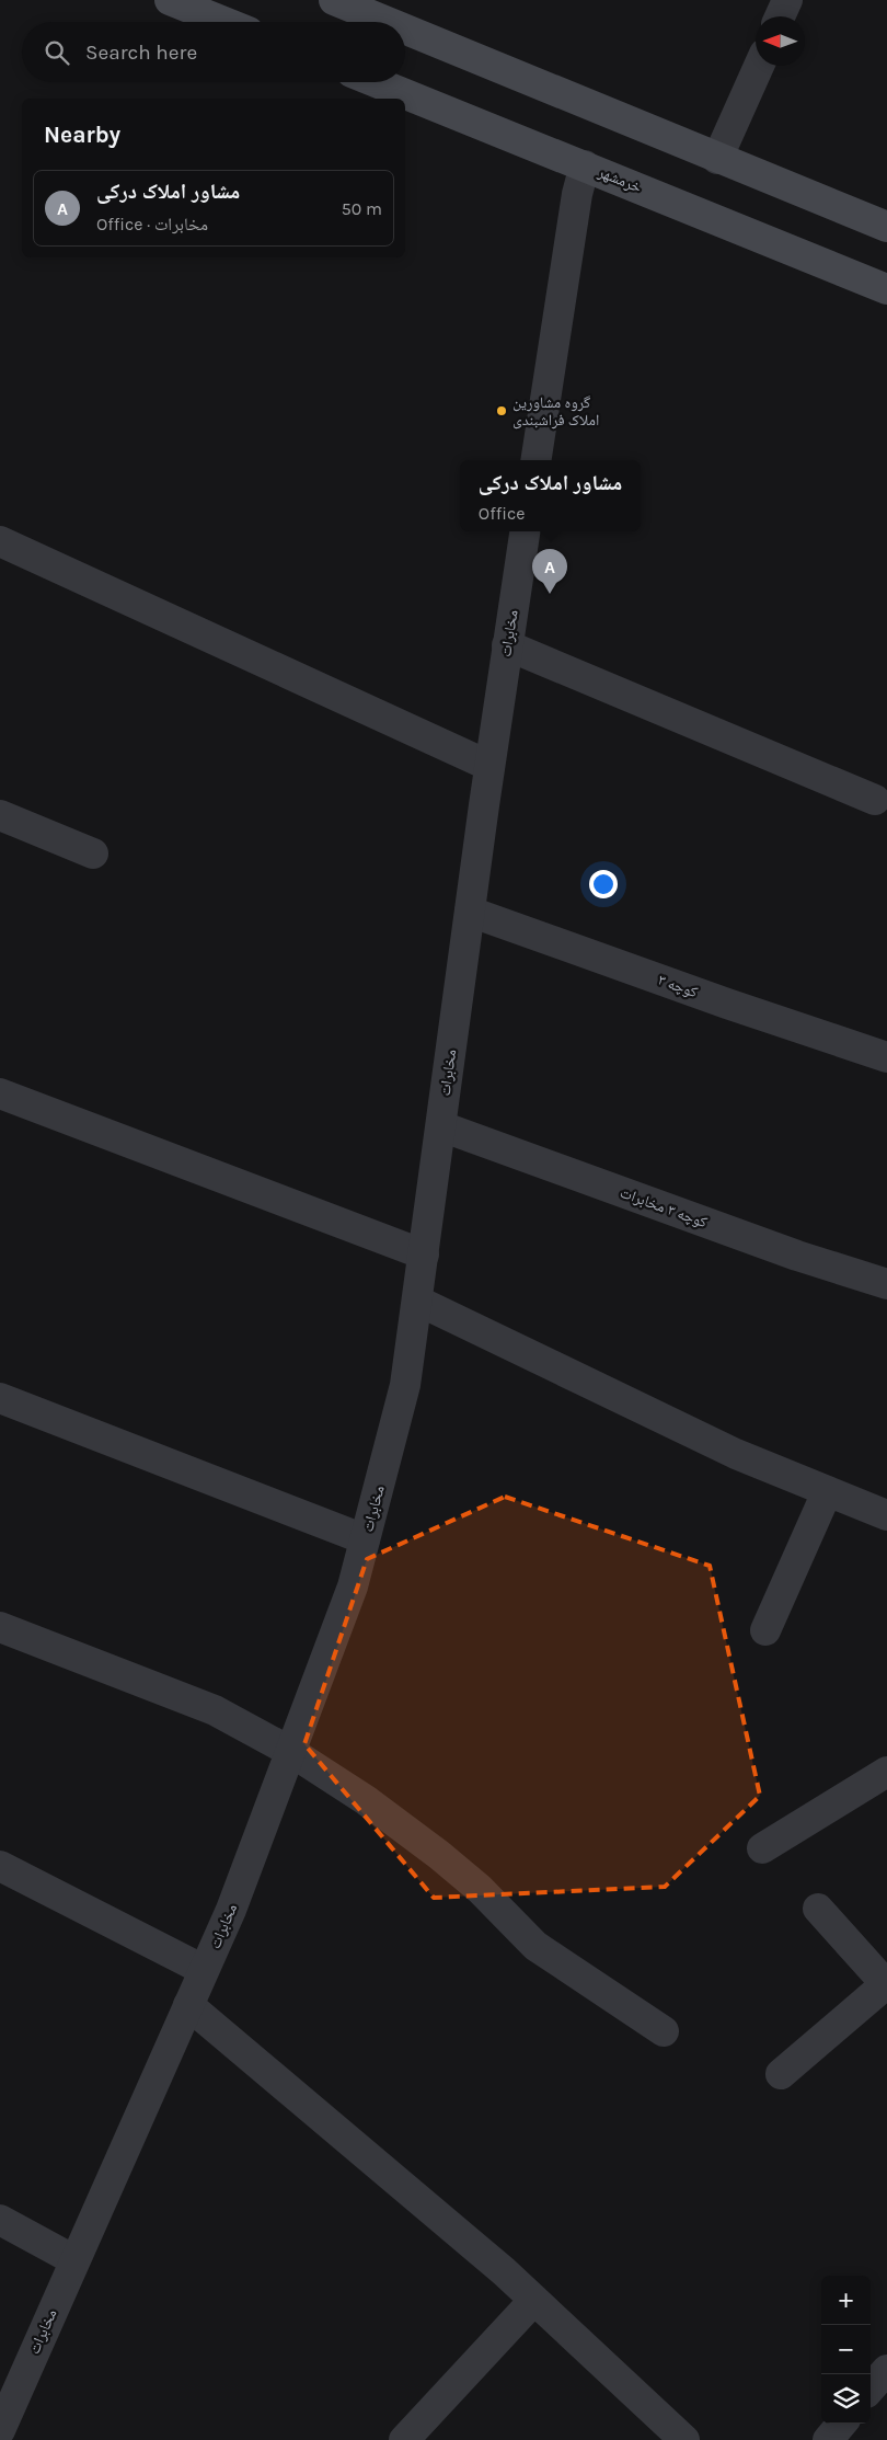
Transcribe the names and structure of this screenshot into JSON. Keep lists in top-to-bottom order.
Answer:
{
  "streets": {
    "main road": ["خرمشهر"],
    "street": ["مخابرات", "کوچه ۳", "کوچه ۳ مخابرات"]
  },
  "crossings": [
    ["مخابرات", "کوچه ۳"],
    ["مخابرات", "کوچه ۳ مخابرات"]
  ],
  "places": ["گروه مشاورین املاک فراشبندی"],
  "north": "left",
  "page": {
    "search": "Search here",
    "heading": "Nearby",
    "list": [
      {
        "mark": "A",
        "name": "مشاور املاک درکی",
        "note": "Office · مخابرات",
        "value": "50 m"
      }
    ],
    "popup": ["مشاور املاک درکی", "Office"],
    "pins": "A",
    "map_buttons": ["+", "−"]
  }
}
